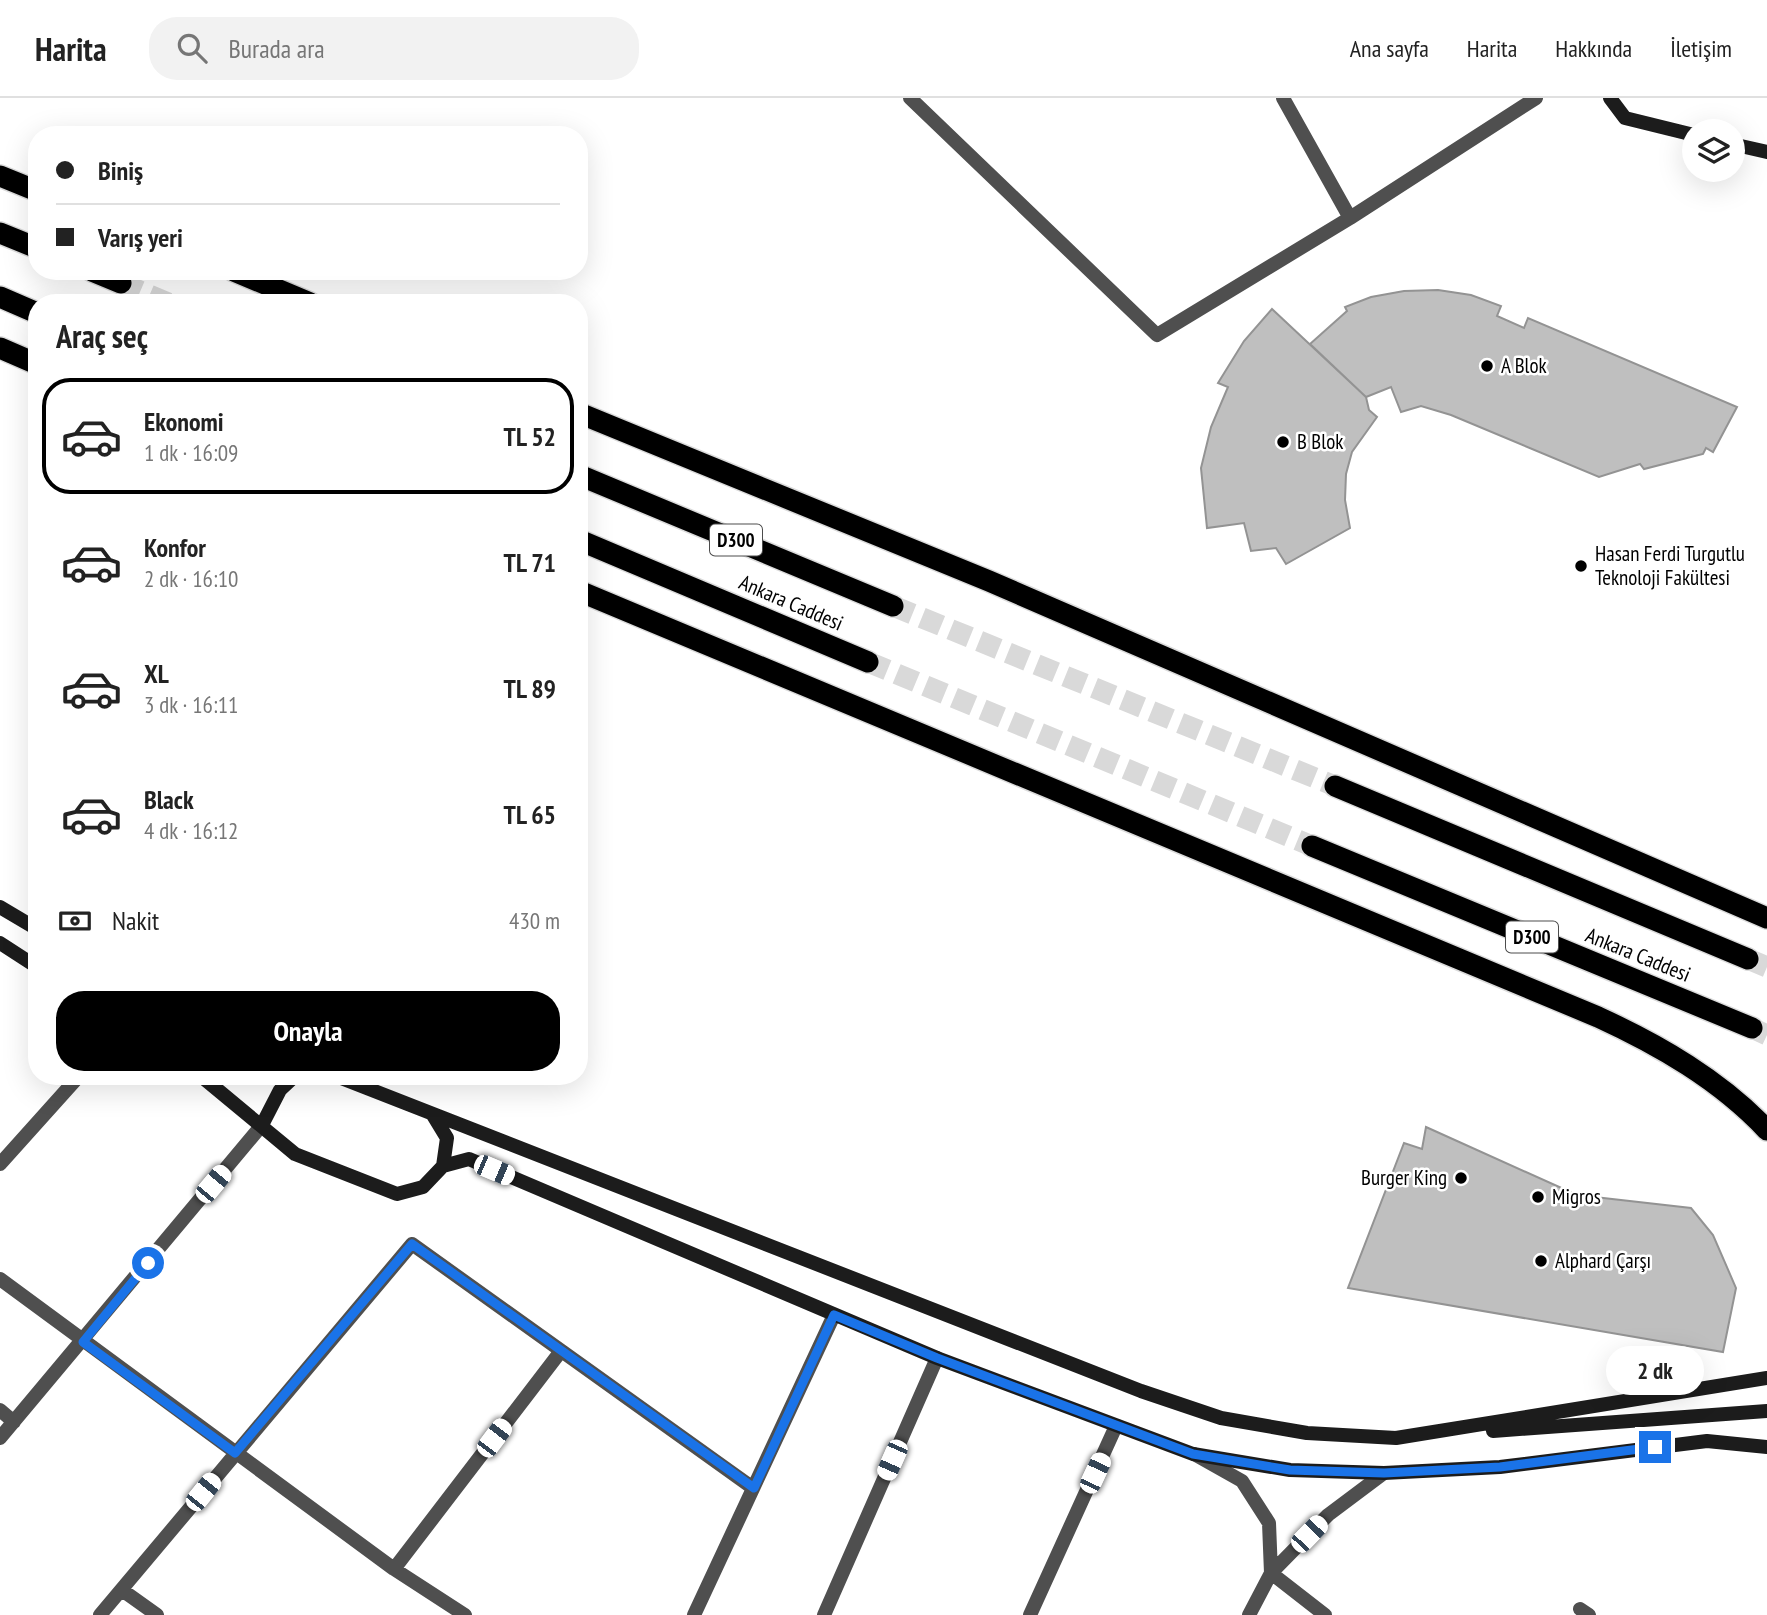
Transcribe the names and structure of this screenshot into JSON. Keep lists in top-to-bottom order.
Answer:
{
  "streets": {
    "highway": ["D300", "Ankara Caddesi"]
  },
  "places": [
    "A Blok",
    "B Blok",
    "Hasan Ferdi Turgutlu Teknoloji Fakültesi",
    "Burger King",
    "Migros",
    "Alphard Çarşı"
  ],
  "page": {
    "header": "Harita",
    "search": "Burada ara",
    "nav": [
      "Ana sayfa",
      "Harita",
      "Hakkında",
      "İletişim"
    ],
    "banner": ["Biniş", "Varış yeri"],
    "heading": "Araç seç",
    "list": [
      {
        "name": "Ekonomi",
        "note": "1 dk · 16:09",
        "value": "TL 52"
      },
      {
        "name": "Konfor",
        "note": "2 dk · 16:10",
        "value": "TL 71"
      },
      {
        "name": "XL",
        "note": "3 dk · 16:11",
        "value": "TL 89"
      },
      {
        "name": "Black",
        "note": "4 dk · 16:12",
        "value": "TL 65"
      }
    ],
    "pay": ["Nakit", "430 m"],
    "buttons": "Onayla",
    "bubble": "2 dk"
  }
}
